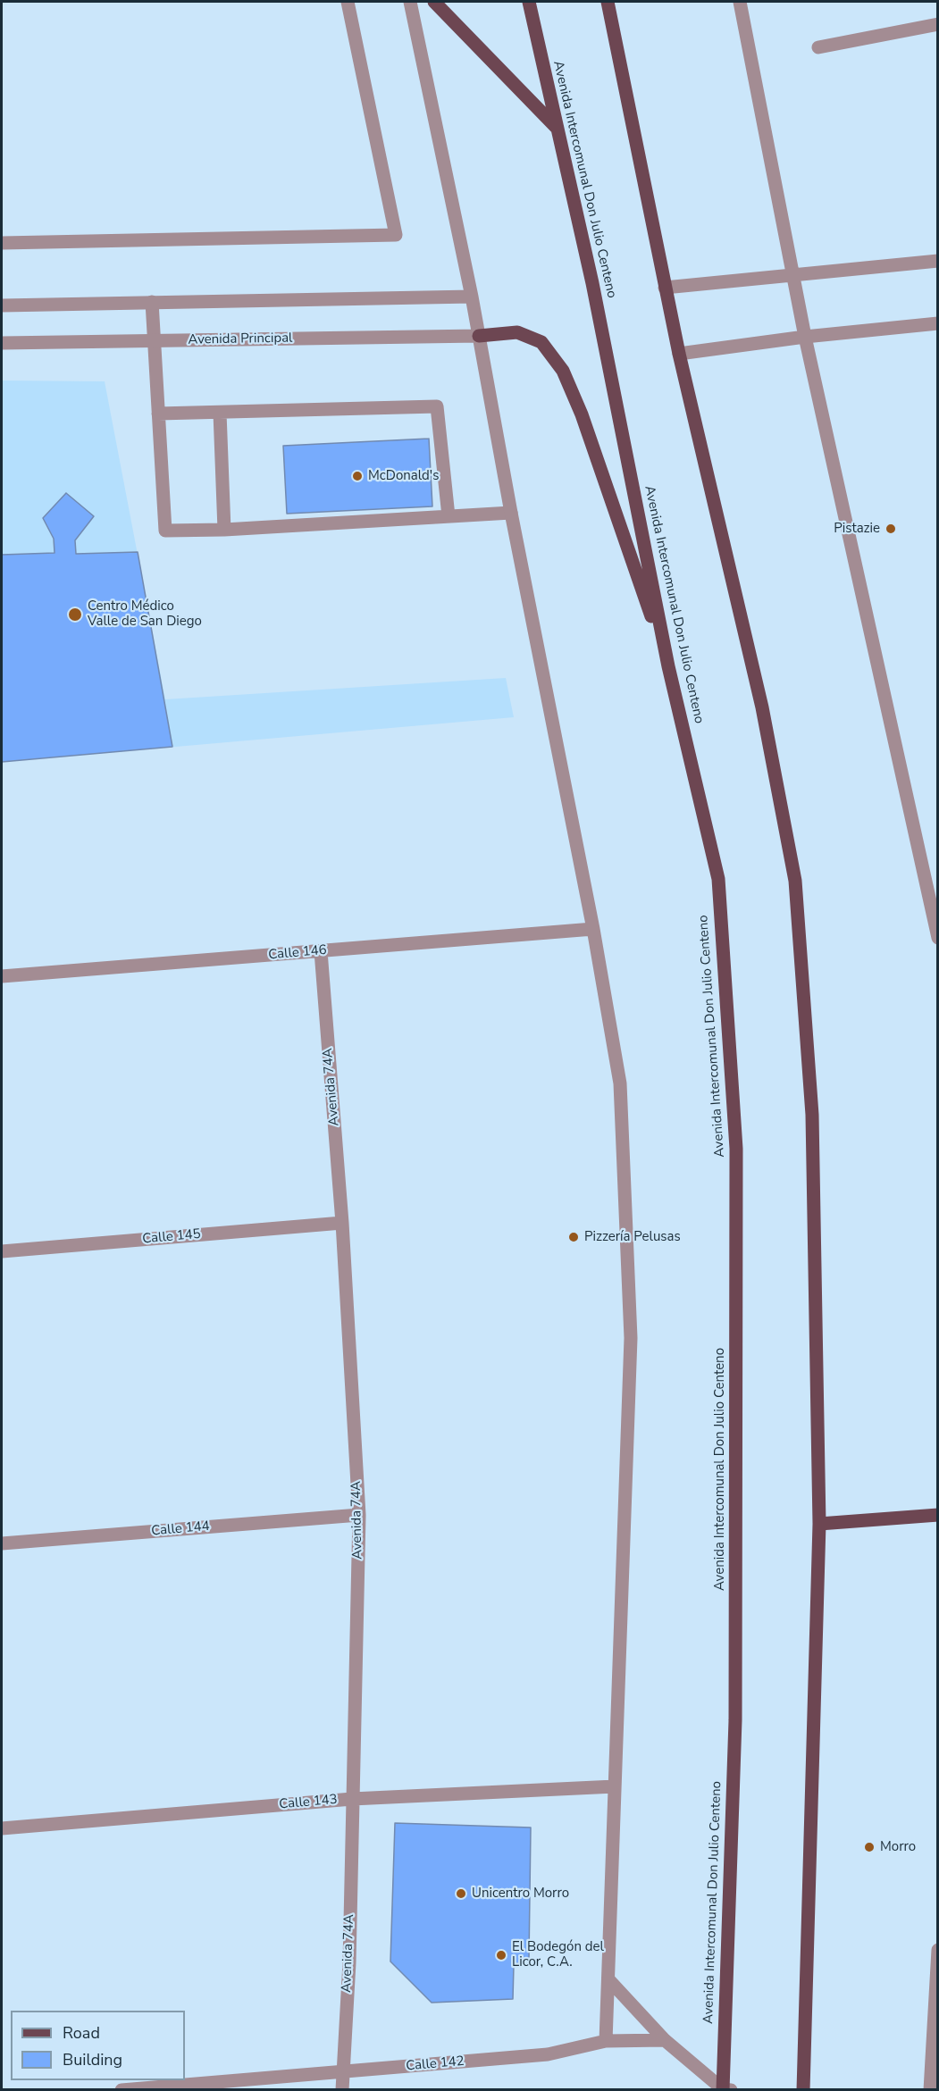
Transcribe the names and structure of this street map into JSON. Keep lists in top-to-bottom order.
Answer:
{
  "streets": {
    "main road": ["Avenida Intercomunal Don Julio Centeno"],
    "street": [
      "Avenida Principal",
      "Calle 146",
      "Avenida 74A",
      "Calle 145",
      "Calle 144",
      "Calle 143",
      "Calle 142"
    ]
  },
  "crossings": [
    ["Calle 146", "Avenida 74A"],
    ["Avenida 74A", "Calle 145"],
    ["Avenida 74A", "Calle 144"],
    ["Avenida 74A", "Calle 143"],
    ["Avenida 74A", "Calle 142"]
  ],
  "places": [
    "McDonald's",
    "Pistazie",
    "Centro Médico Valle de San Diego",
    "Pizzería Pelusas",
    "Morro",
    "Unicentro Morro",
    "El Bodegón del Licor, C.A."
  ],
  "legend": ["Road", "Building"]
}
